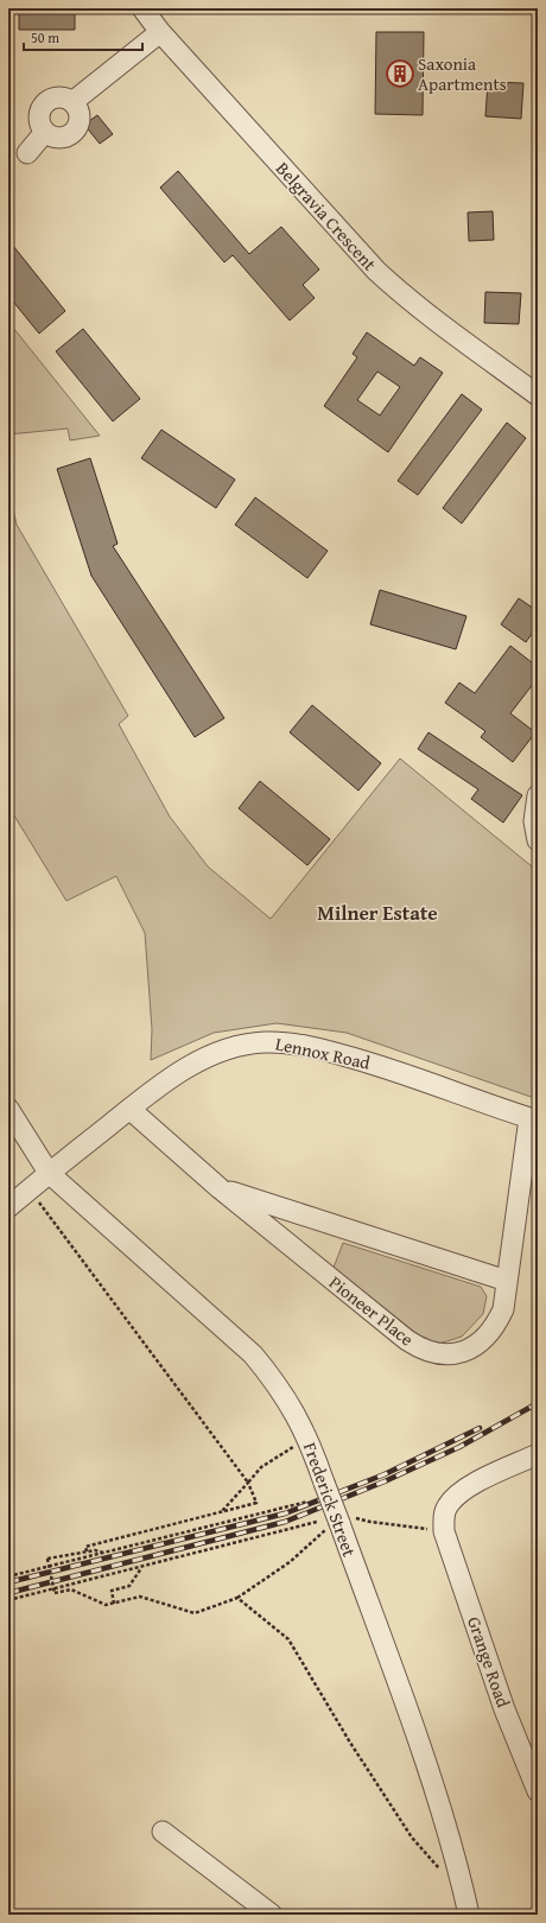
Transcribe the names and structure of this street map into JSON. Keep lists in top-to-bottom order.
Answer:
{
  "streets": {
    "street": [
      "Belgravia Crescent",
      "Lennox Road",
      "Pioneer Place",
      "Frederick Street",
      "Grange Road"
    ]
  },
  "crossings": [
    ["Lennox Road", "Pioneer Place"],
    ["Lennox Road", "Frederick Street"]
  ],
  "districts": ["Milner Estate"],
  "places": {
    "building": ["Saxonia Apartments"]
  },
  "scale_bar": "50 m"
}
